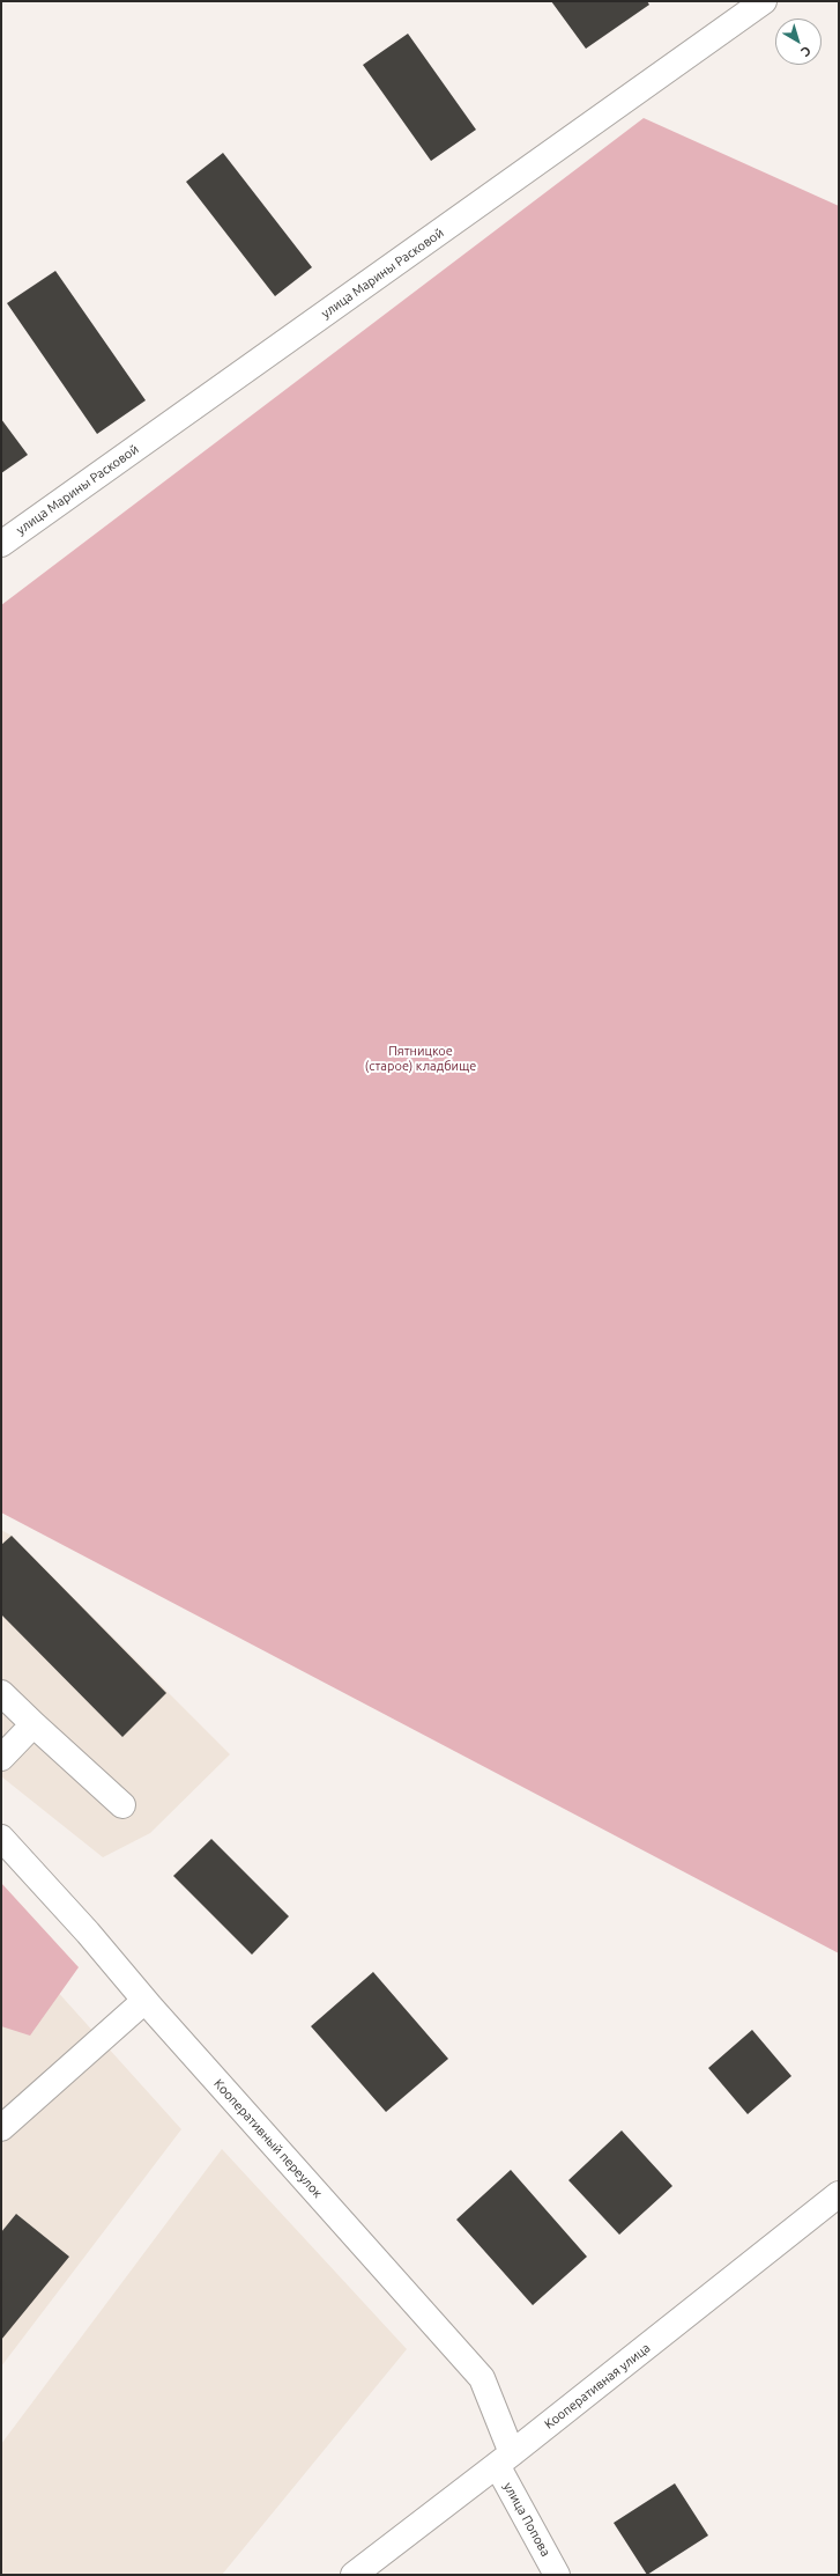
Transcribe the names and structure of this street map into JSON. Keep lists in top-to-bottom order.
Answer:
{
  "streets": {
    "street": [
      "улица Марины Расковой",
      "Кооперативный переулок",
      "Кооперативная улица",
      "улица Попова"
    ]
  },
  "crossings": [
    ["Кооперативный переулок", "Кооперативная улица"],
    ["Кооперативный переулок", "улица Попова"],
    ["Кооперативная улица", "улица Попова"]
  ],
  "parks": ["Пятницкое (старое) кладбище"],
  "north": "bottom right"
}
